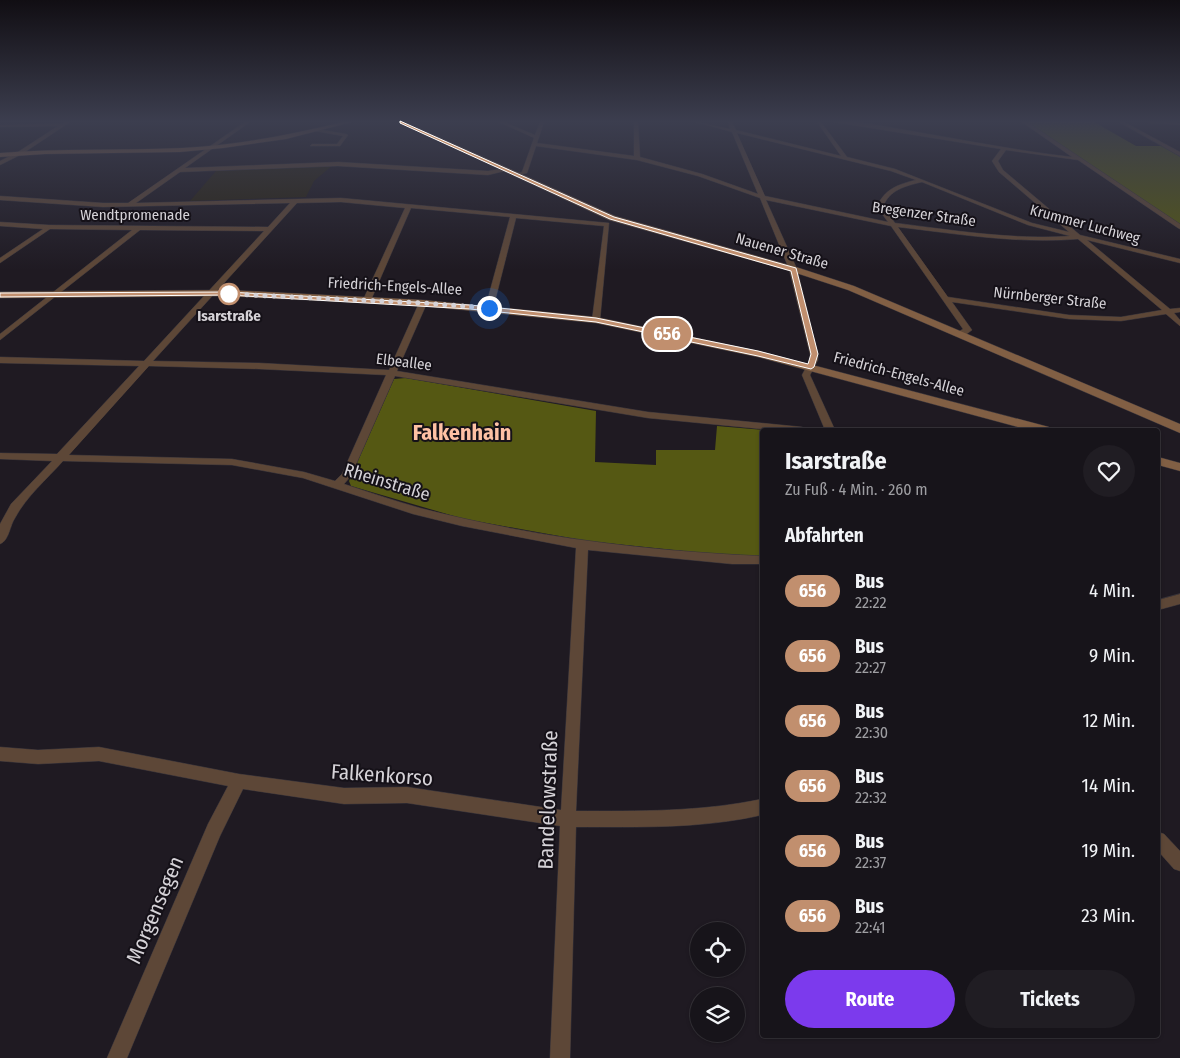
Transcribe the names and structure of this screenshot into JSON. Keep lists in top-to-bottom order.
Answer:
{
  "streets": {
    "street": [
      "Bregenzer Straße",
      "Wendtpromenade",
      "Krummer Luchweg",
      "Nauener Straße",
      "Friedrich-Engels-Allee",
      "Nürnberger Straße",
      "Elbeallee",
      "Rheinstraße",
      "Falkenkorso",
      "Bandelowstraße",
      "Morgensegen"
    ]
  },
  "crossings": [
    ["Bregenzer Straße", "Krummer Luchweg"],
    ["Rheinstraße", "Bandelowstraße"],
    ["Falkenkorso", "Bandelowstraße"],
    ["Falkenkorso", "Morgensegen"]
  ],
  "districts": ["Falkenhain"],
  "places": ["Isarstraße"],
  "lines": ["bus line 656"],
  "page": {
    "on_map": "656",
    "heading": [
      ["Isarstraße", "Zu Fuß · 4 Min. · 260 m"],
      "Abfahrten"
    ],
    "list": [
      {
        "mark": "656",
        "name": "Bus",
        "note": "22:22",
        "value": "4 Min."
      },
      {
        "mark": "656",
        "name": "Bus",
        "note": "22:27",
        "value": "9 Min."
      },
      {
        "mark": "656",
        "name": "Bus",
        "note": "22:30",
        "value": "12 Min."
      },
      {
        "mark": "656",
        "name": "Bus",
        "note": "22:32",
        "value": "14 Min."
      },
      {
        "mark": "656",
        "name": "Bus",
        "note": "22:37",
        "value": "19 Min."
      },
      {
        "mark": "656",
        "name": "Bus",
        "note": "22:41",
        "value": "23 Min."
      }
    ],
    "buttons": ["Route", "Tickets"]
  }
}
